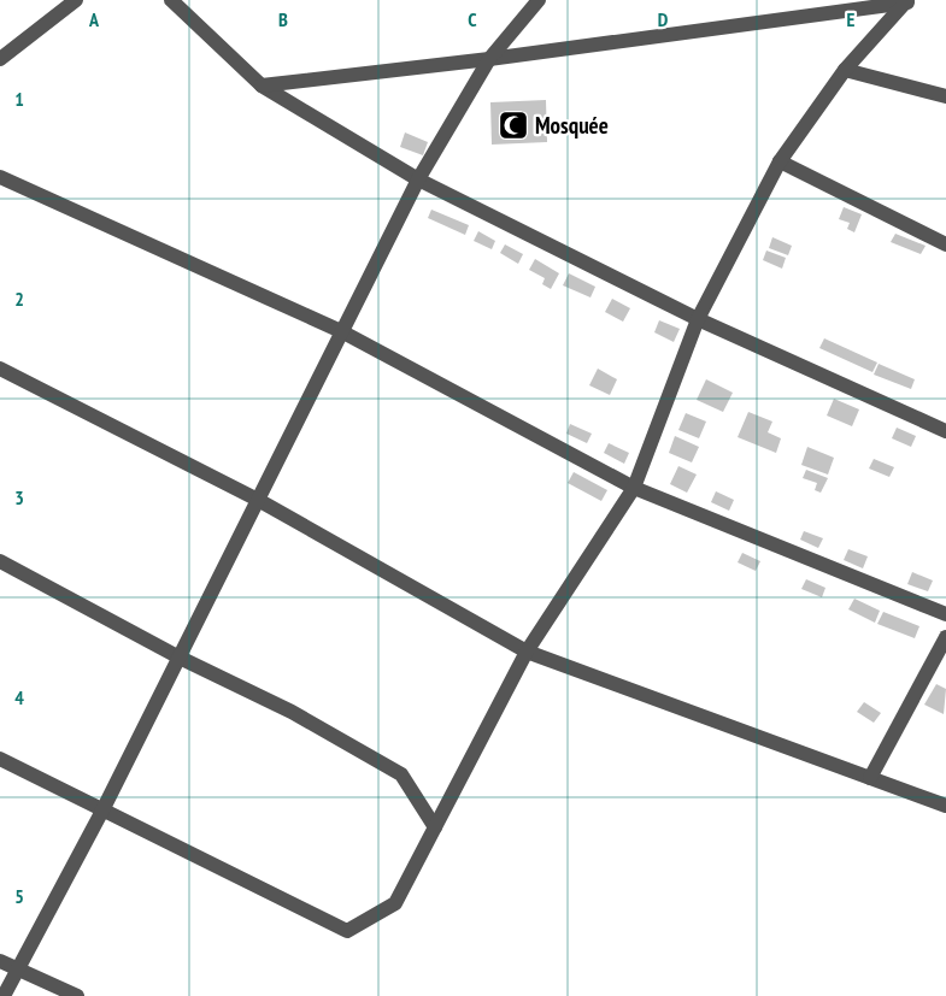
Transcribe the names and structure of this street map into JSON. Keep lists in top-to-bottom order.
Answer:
{
  "places": {
    "mosque": ["Mosquée"]
  },
  "grid": {
    "columns": [
      "A",
      "B",
      "C",
      "D",
      "E"
    ],
    "rows": [
      "1",
      "2",
      "3",
      "4",
      "5"
    ]
  }
}
